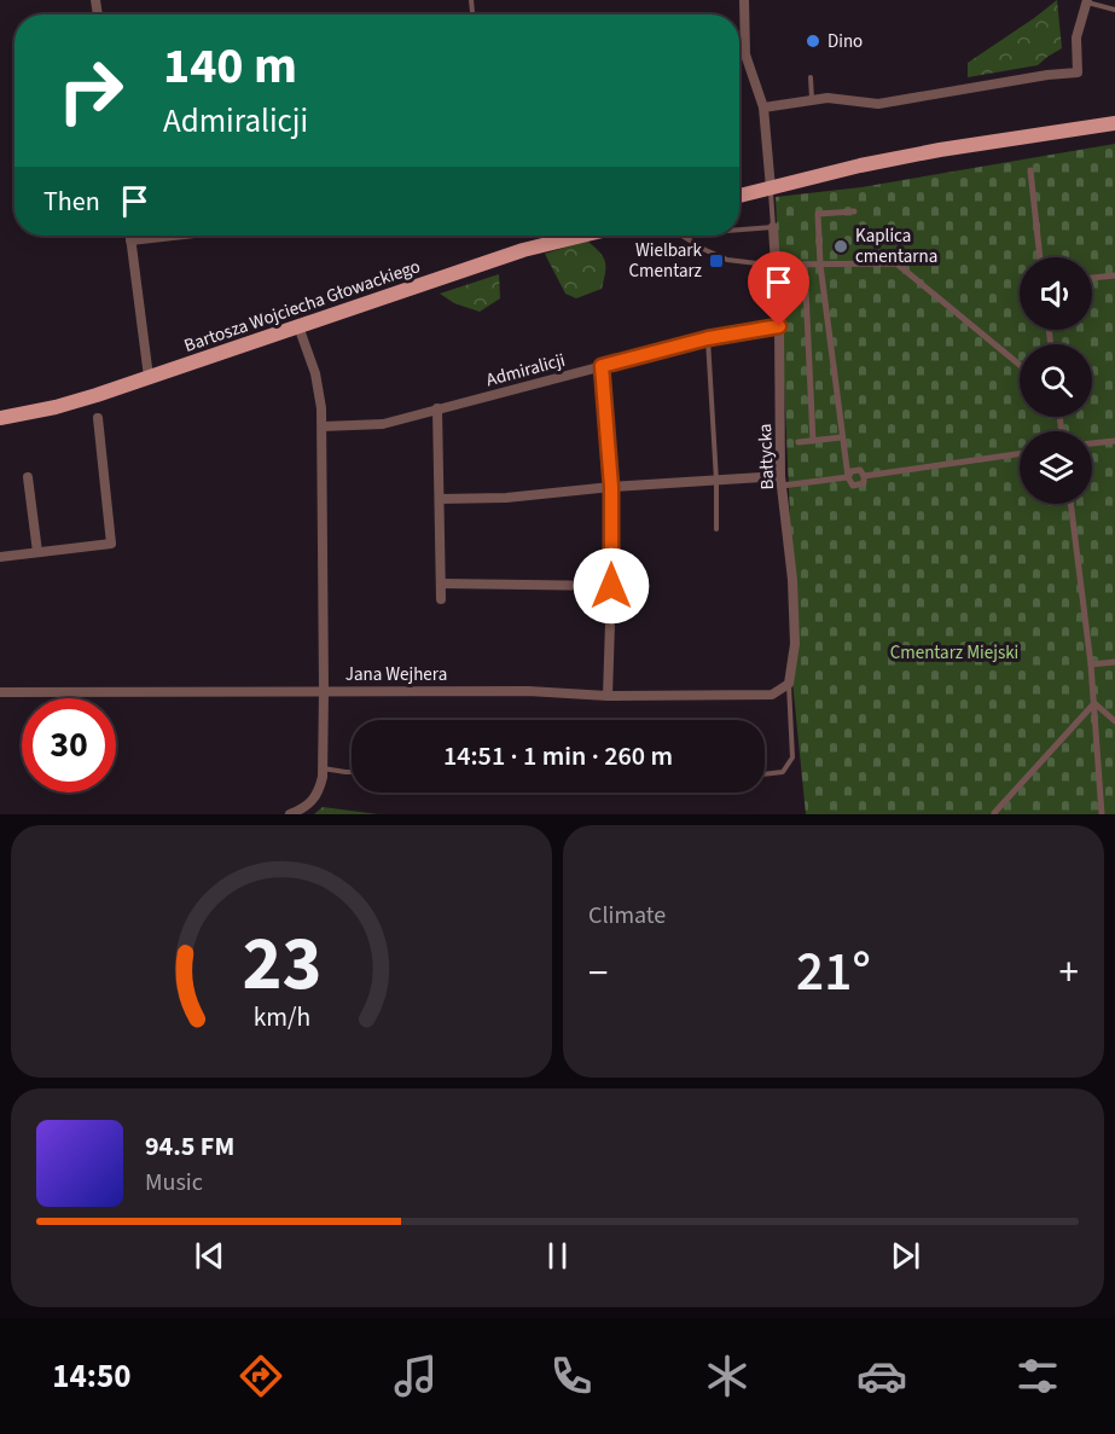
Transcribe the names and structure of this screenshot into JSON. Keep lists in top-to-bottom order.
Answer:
{
  "streets": {
    "main road": ["Bartosza Wojciecha Głowackiego"],
    "street": ["Admiralicji", "Bałtycka", "Jana Wejhera"]
  },
  "crossings": [
    ["Admiralicji", "Bałtycka"],
    ["Bałtycka", "Jana Wejhera"]
  ],
  "parks": ["Cmentarz Miejski"],
  "places": {
    "other": ["Dino", "Kaplica cmentarna"],
    "transit": ["Wielbark Cmentarz"]
  },
  "page": {
    "turn": ["140 m", "Admiralicji"],
    "then": "Then",
    "limit": "30",
    "trip": "14:51 · 1 min · 260 m",
    "tile": "Climate",
    "heat": ["−", "21°", "+"],
    "song": ["94.5 FM", "Music"],
    "tabs": "14:50",
    "gauge": ["23", "km/h"]
  }
}
